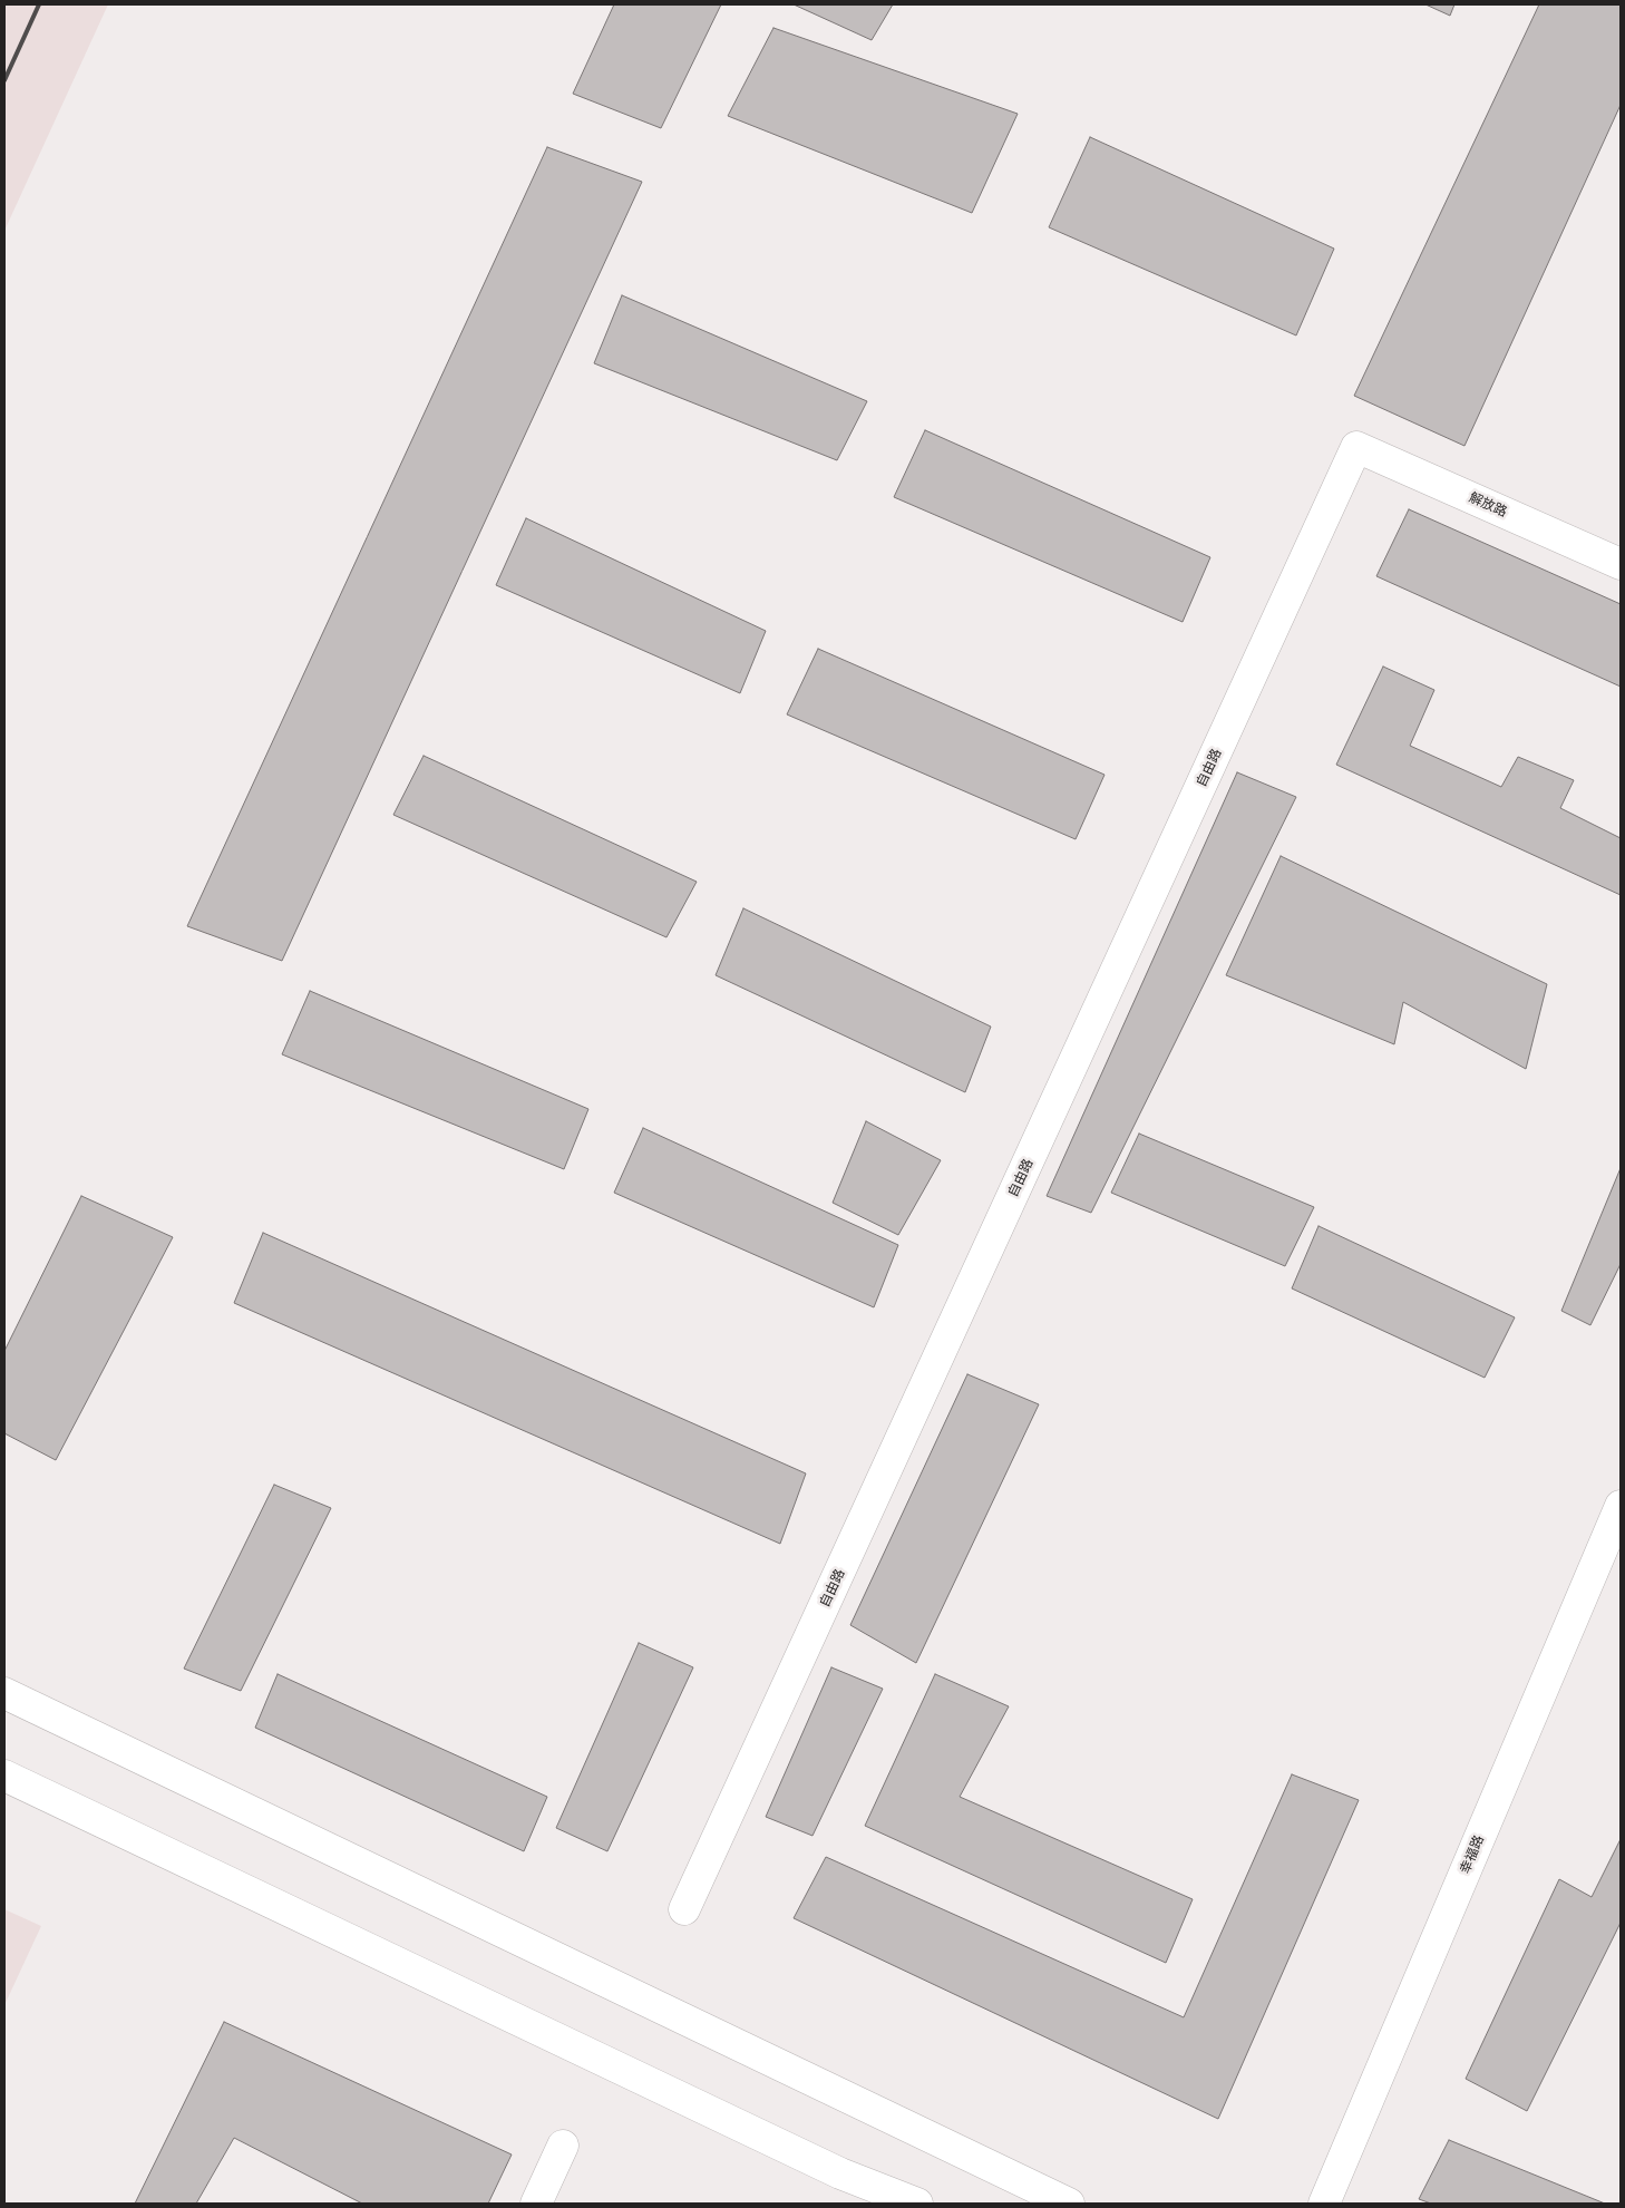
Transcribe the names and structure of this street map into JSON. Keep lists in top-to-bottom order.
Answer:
{
  "streets": {
    "street": ["解放路", "自由路", "幸福路"]
  },
  "crossings": [
    ["解放路", "自由路"]
  ]
}
